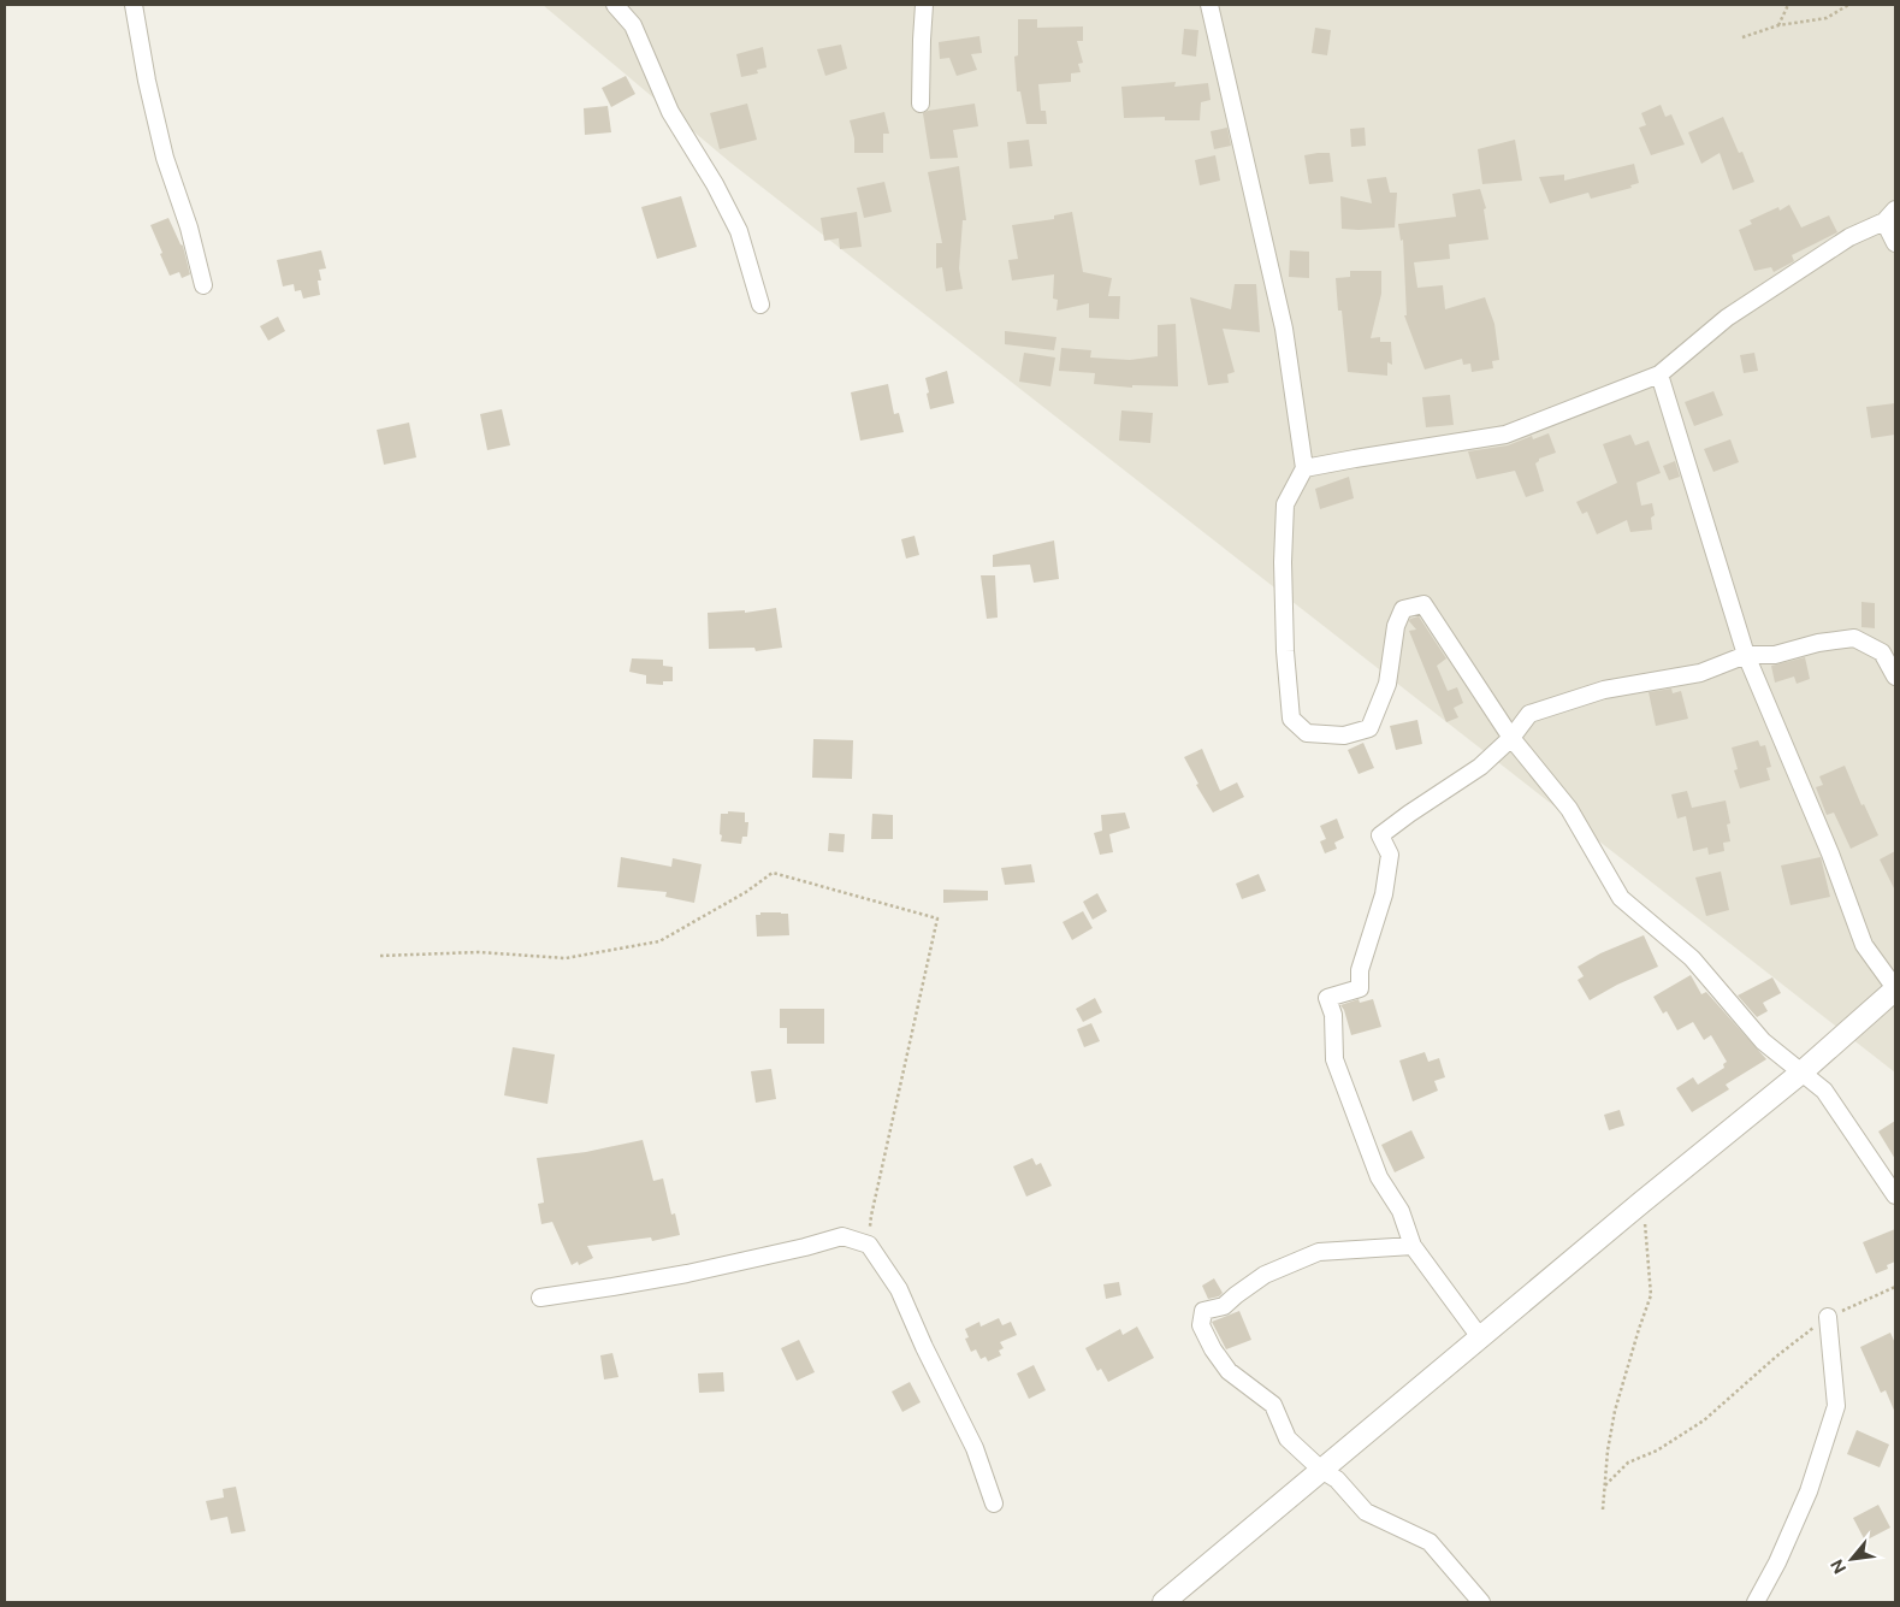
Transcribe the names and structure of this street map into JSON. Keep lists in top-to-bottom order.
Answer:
{
  "north": "bottom left"
}
